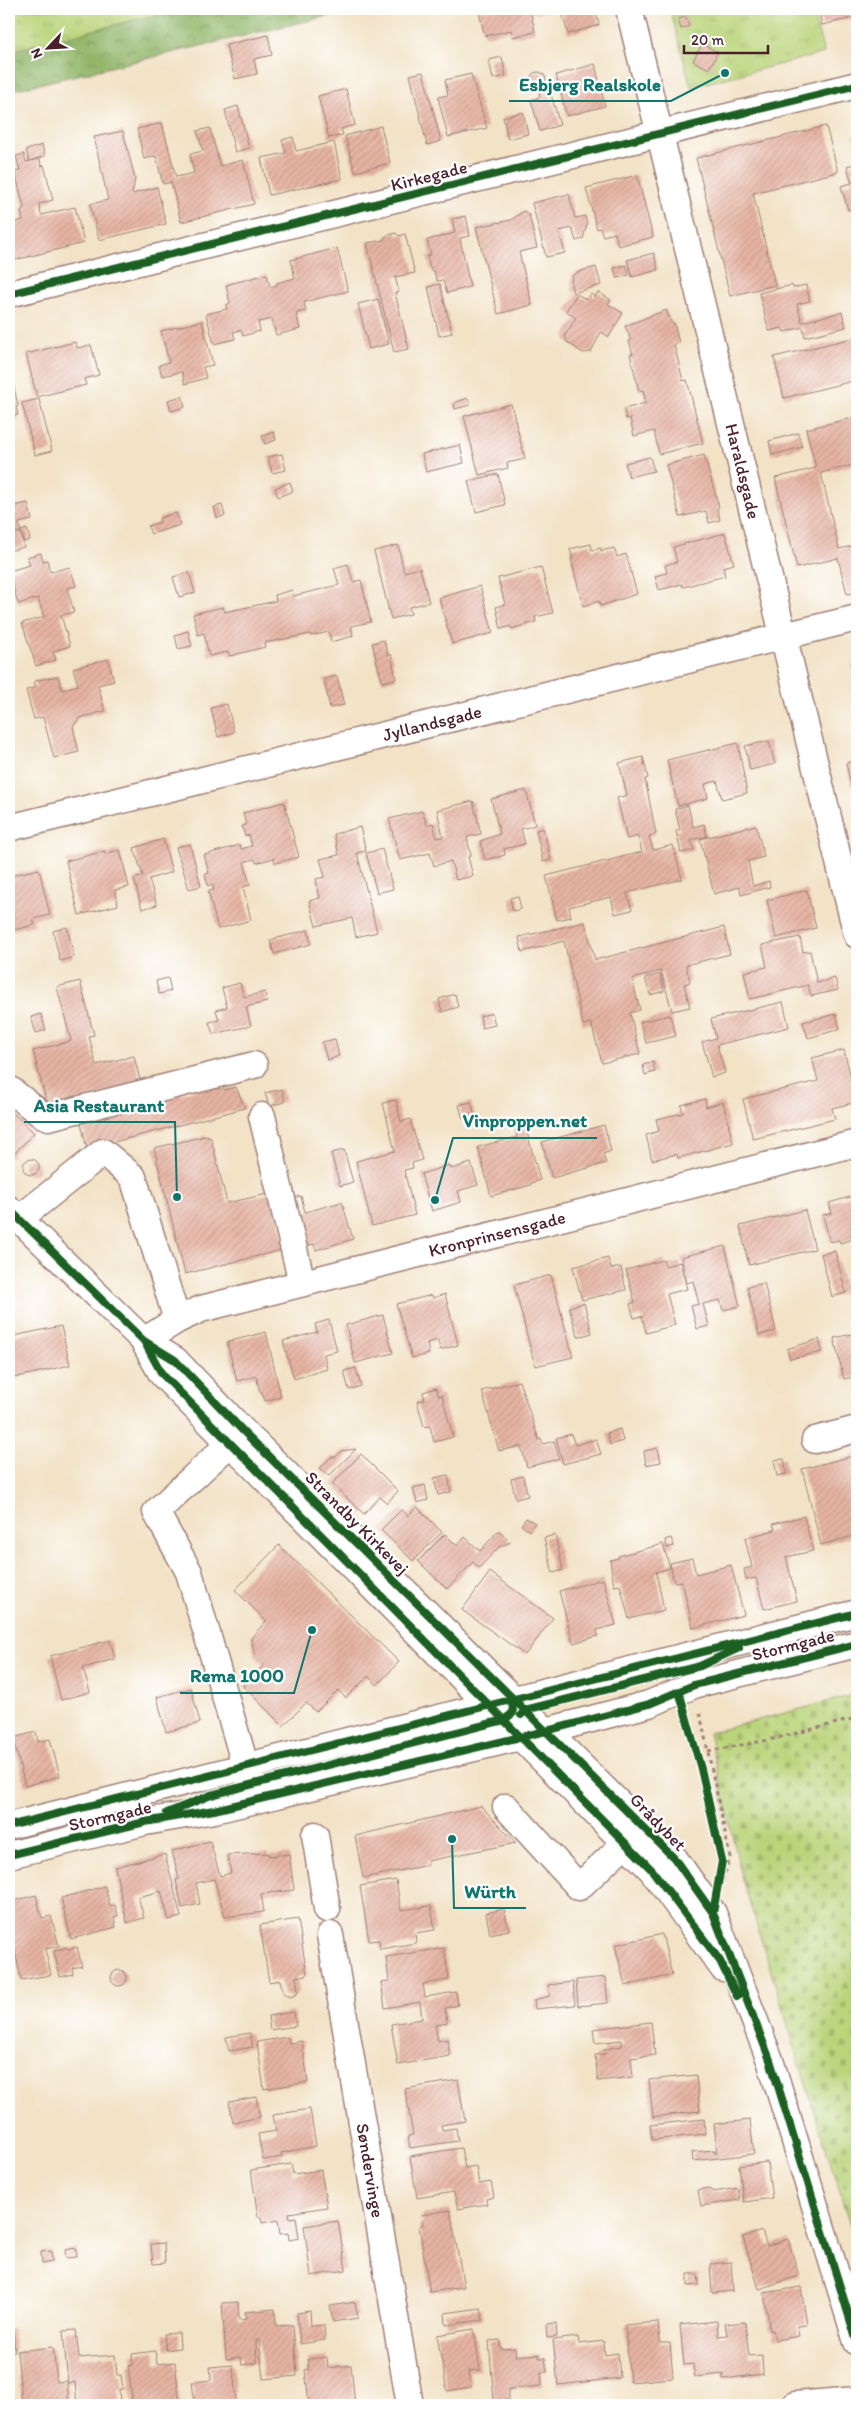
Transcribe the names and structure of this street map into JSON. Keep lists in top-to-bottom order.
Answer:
{
  "streets": {
    "street": [
      "Kirkegade",
      "Haraldsgade",
      "Jyllandsgade",
      "Kronprinsensgade",
      "Strandby Kirkevej",
      "Stormgade",
      "Grådybet",
      "Søndervinge"
    ]
  },
  "crossings": [
    ["Kirkegade", "Haraldsgade"],
    ["Haraldsgade", "Jyllandsgade"],
    ["Kronprinsensgade", "Strandby Kirkevej"],
    ["Strandby Kirkevej", "Stormgade"],
    ["Strandby Kirkevej", "Grådybet"],
    ["Stormgade", "Grådybet"]
  ],
  "places": [
    "Esbjerg Realskole",
    "Asia Restaurant",
    "Vinproppen.net",
    "Rema 1000",
    "Würth"
  ],
  "scale_bar": "20 m",
  "north": "bottom left"
}
